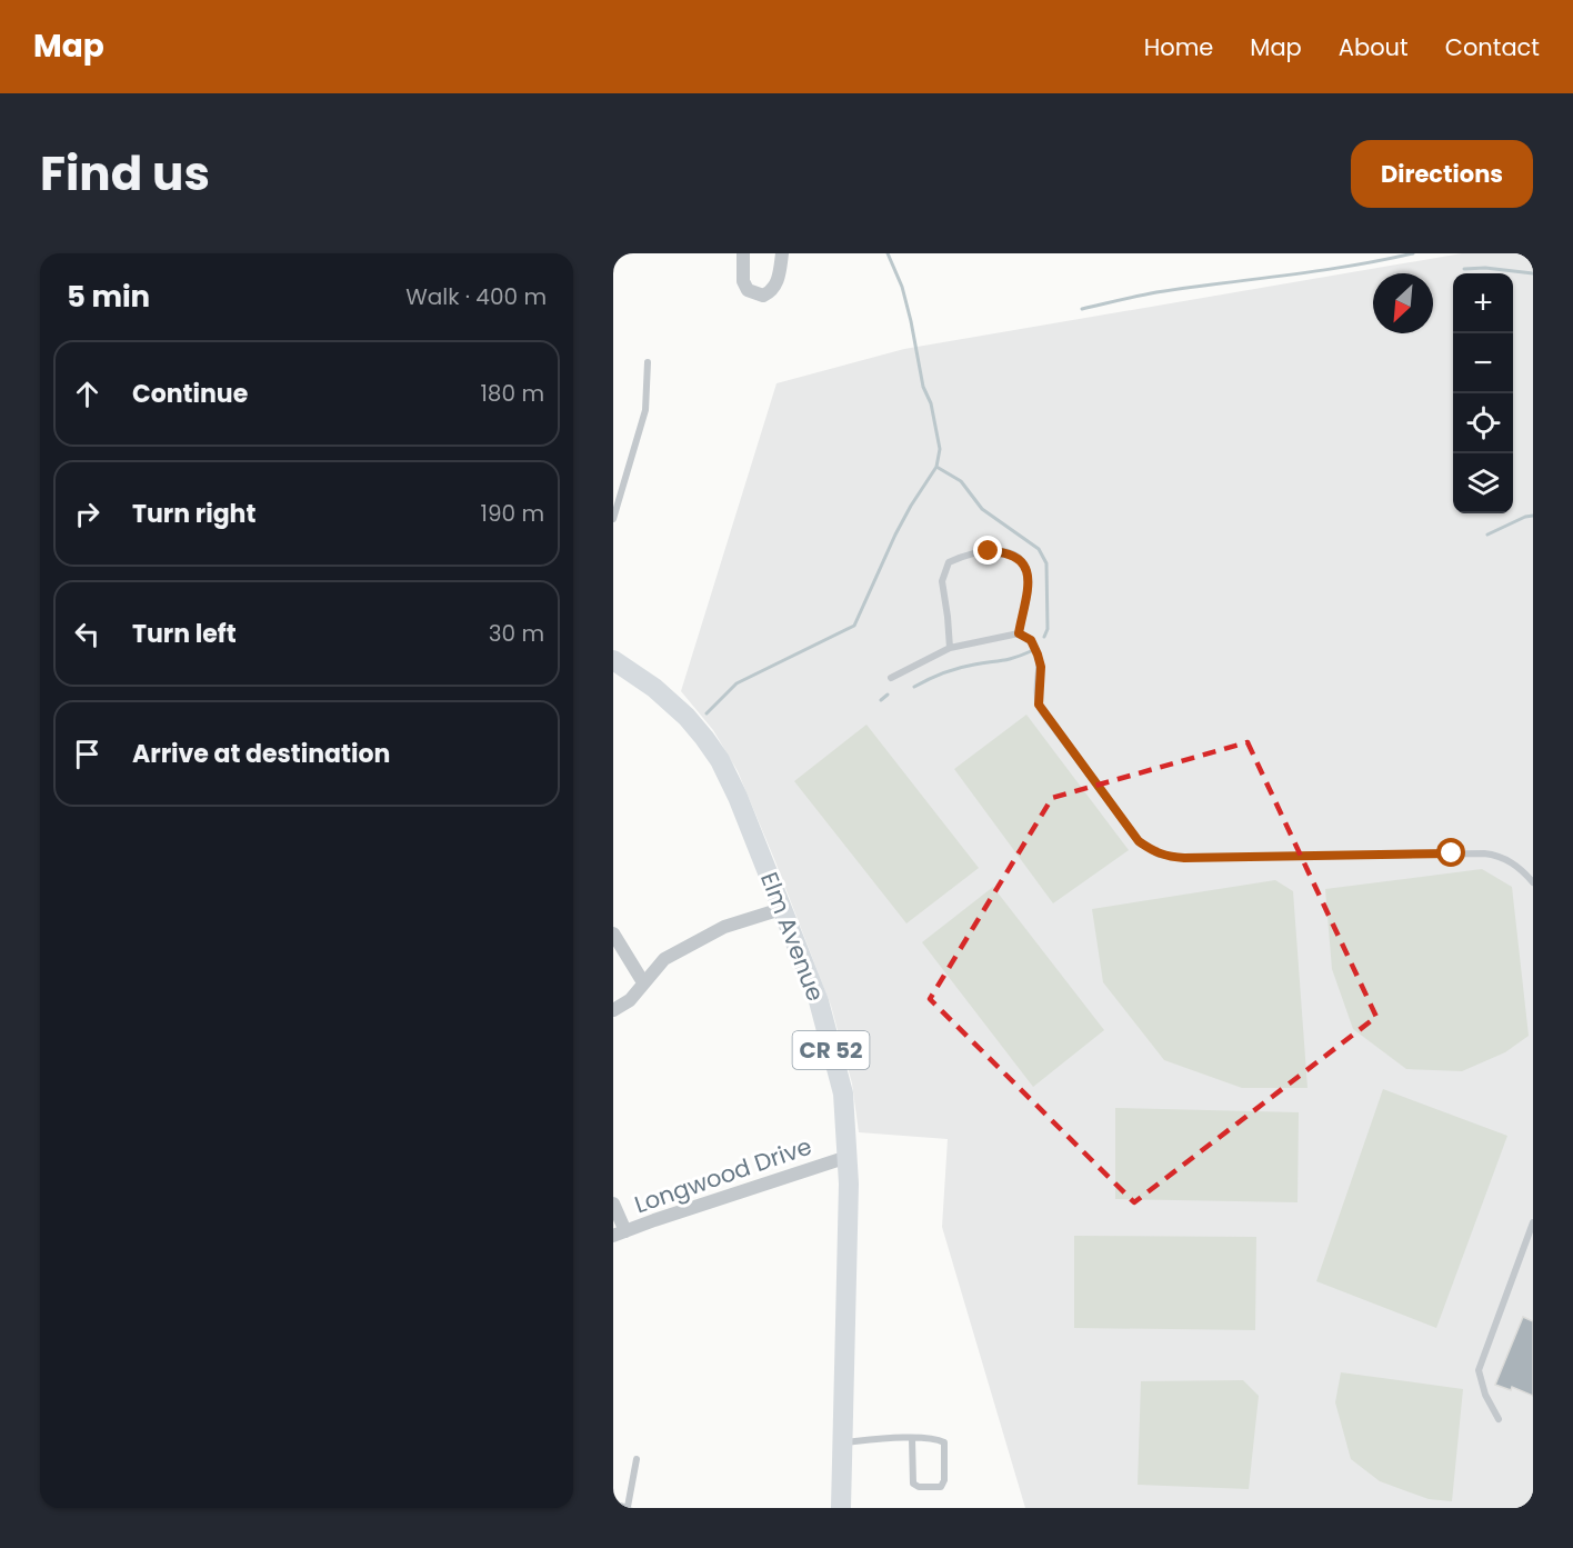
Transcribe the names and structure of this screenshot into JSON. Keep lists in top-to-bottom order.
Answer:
{
  "streets": {
    "main road": ["Elm Avenue", "CR 52"],
    "street": ["Longwood Drive"]
  },
  "crossings": [
    ["Elm Avenue", "Longwood Drive"]
  ],
  "north": "bottom left",
  "page": {
    "header": "Map",
    "nav": [
      "Home",
      "Map",
      "About",
      "Contact"
    ],
    "title": "Find us",
    "buttons": "Directions",
    "heading": ["5 min", "Walk · 400 m"],
    "map_buttons": ["+", "−"],
    "list": [
      ["Continue", "180 m"],
      ["Turn right", "190 m"],
      ["Turn left", "30 m"],
      "Arrive at destination"
    ]
  }
}
